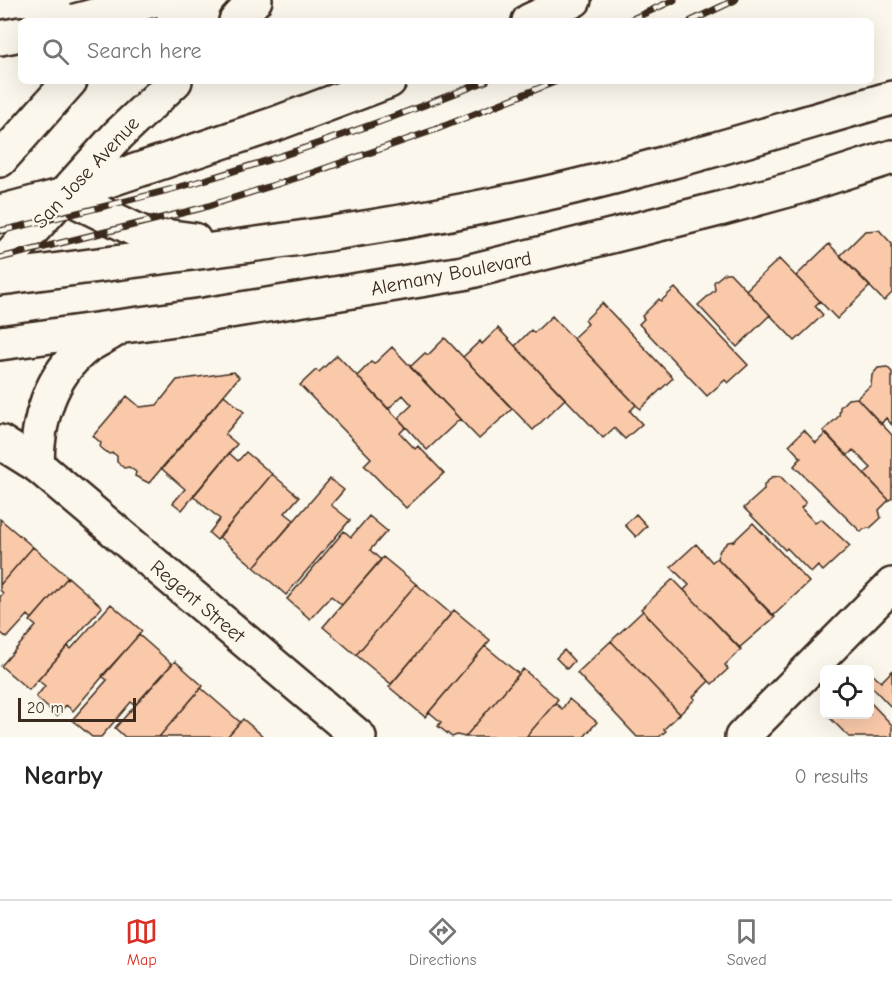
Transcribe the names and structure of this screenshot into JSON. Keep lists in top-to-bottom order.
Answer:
{
  "streets": {
    "main road": ["San Jose Avenue", "Alemany Boulevard", "Regent Street"]
  },
  "scale_bar": "20 m",
  "page": {
    "search": "Search here",
    "scale": "20 m",
    "heading": ["Nearby", "0 results"],
    "nav": ["Map", "Directions", "Saved"]
  }
}
